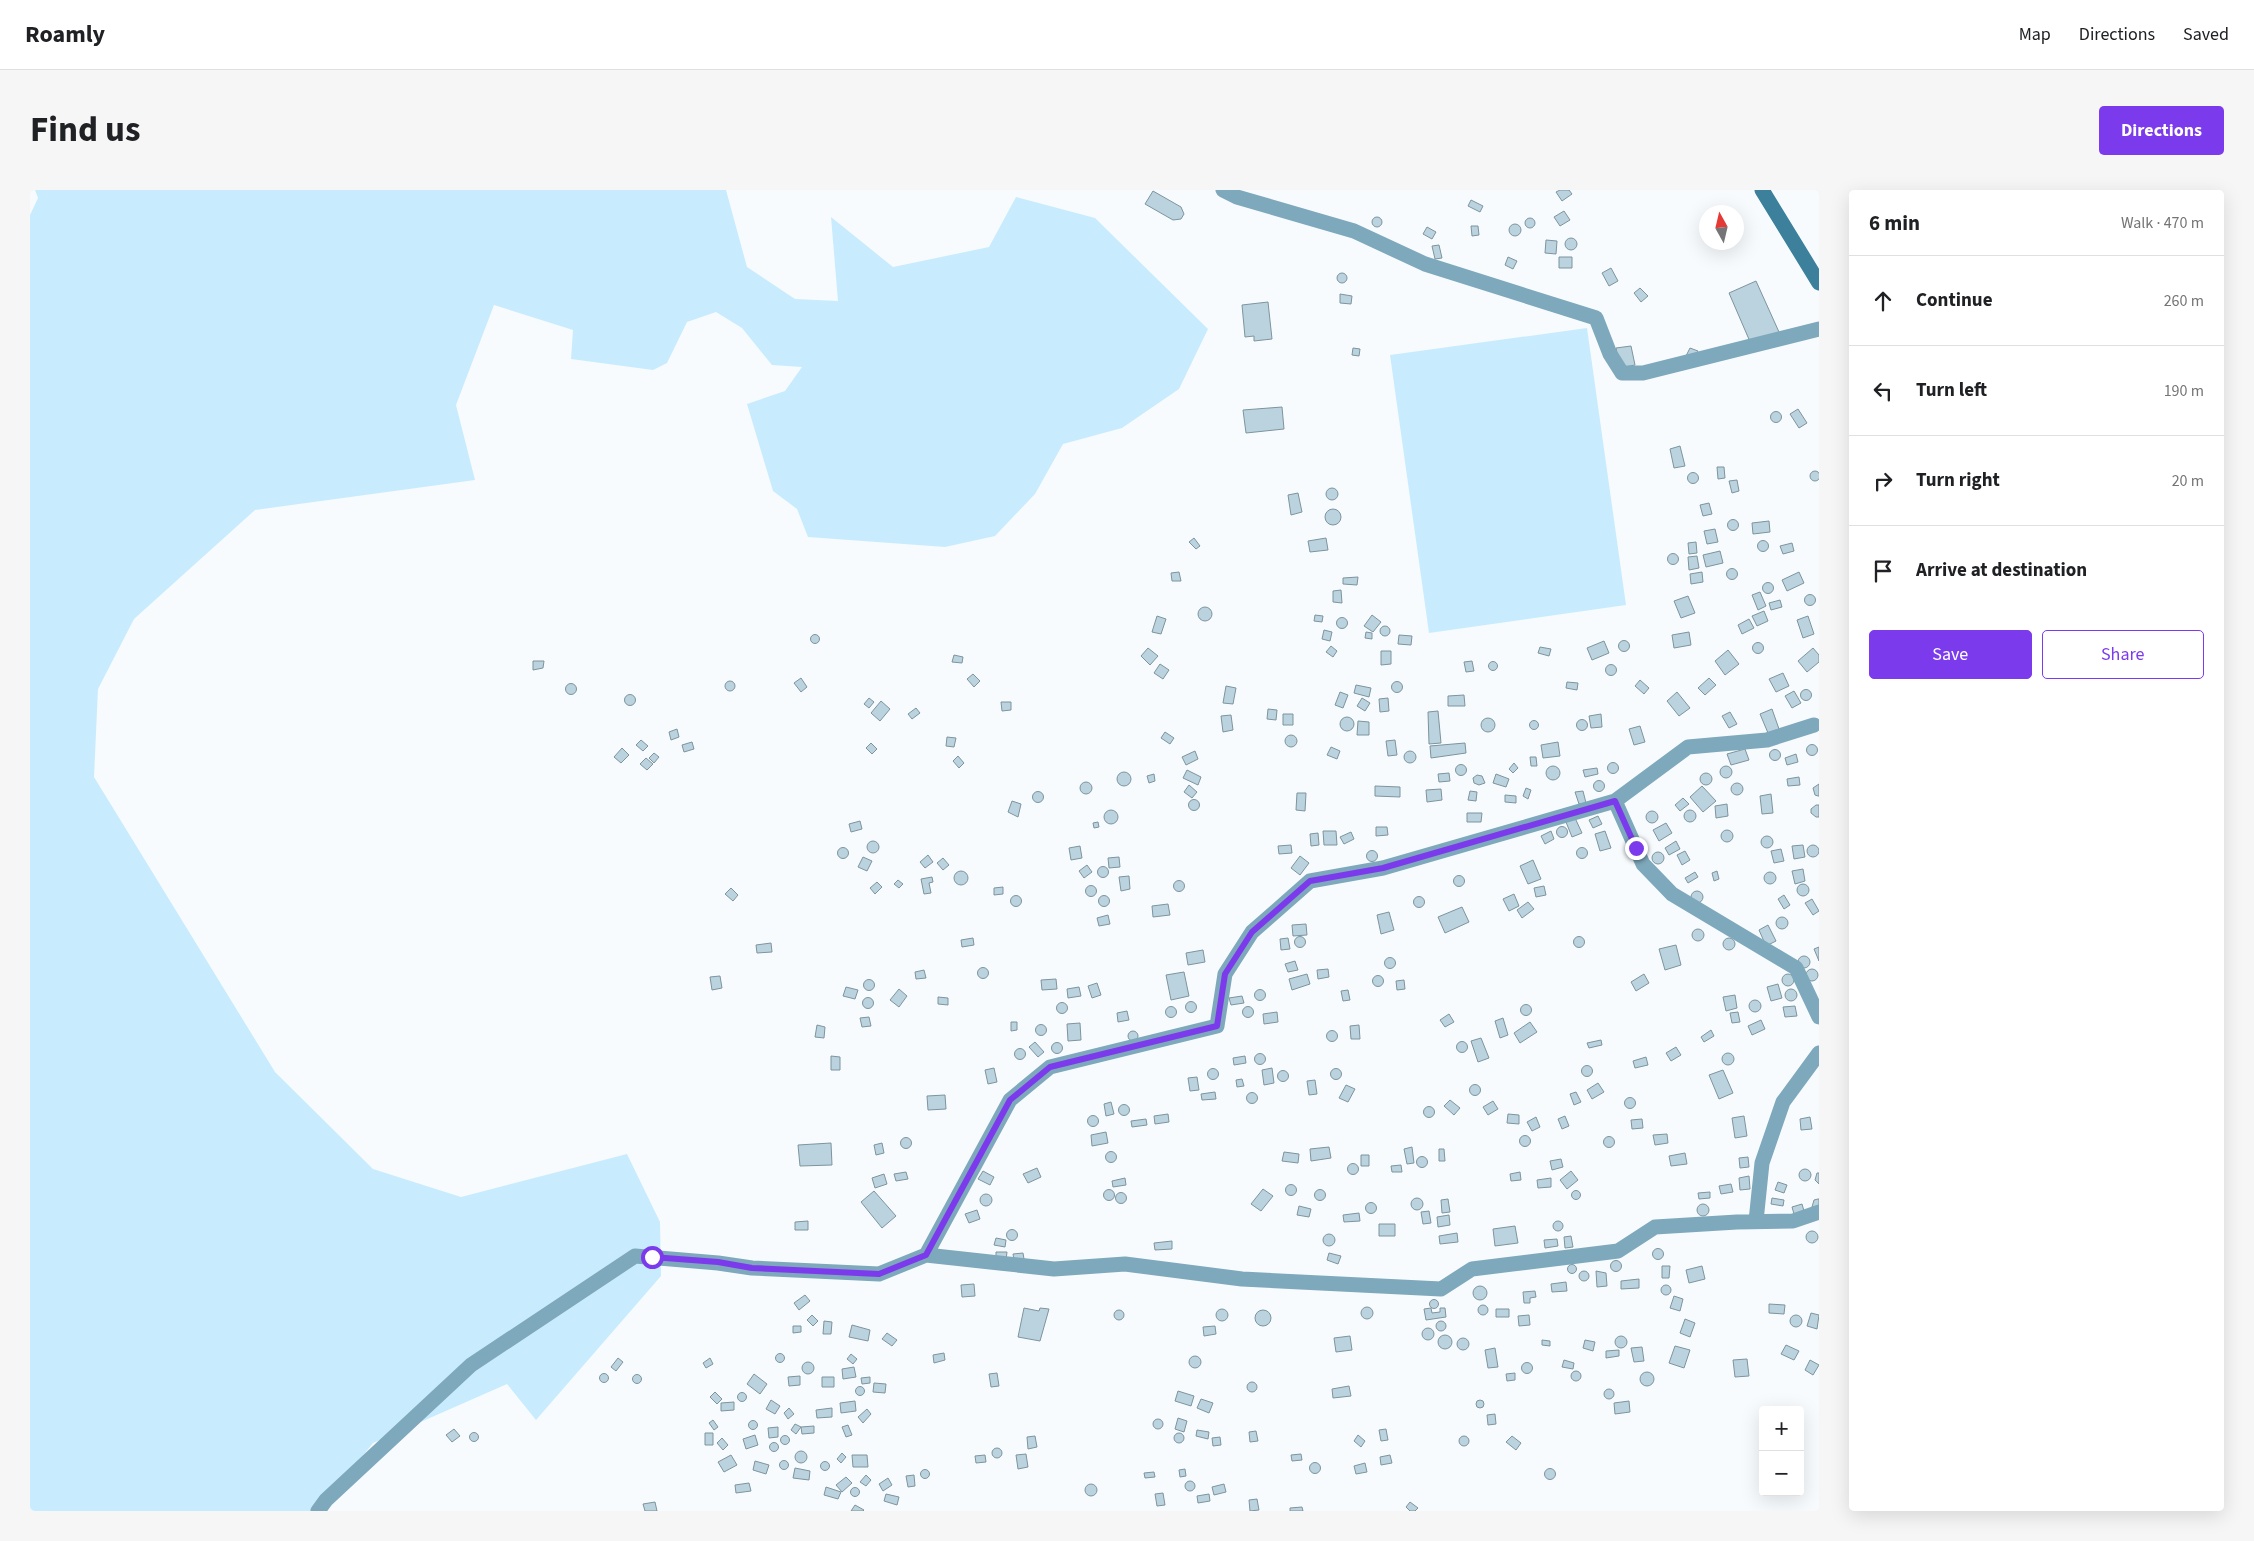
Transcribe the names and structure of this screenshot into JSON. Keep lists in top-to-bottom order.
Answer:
{
  "north": "top",
  "page": {
    "header": "Roamly",
    "nav": ["Map", "Directions", "Saved"],
    "title": "Find us",
    "buttons": [
      "Directions",
      ["Save", "Share"]
    ],
    "heading": ["6 min", "Walk · 470 m"],
    "list": [
      ["Continue", "260 m"],
      ["Turn left", "190 m"],
      ["Turn right", "20 m"],
      "Arrive at destination"
    ],
    "map_buttons": ["+", "−"]
  }
}
